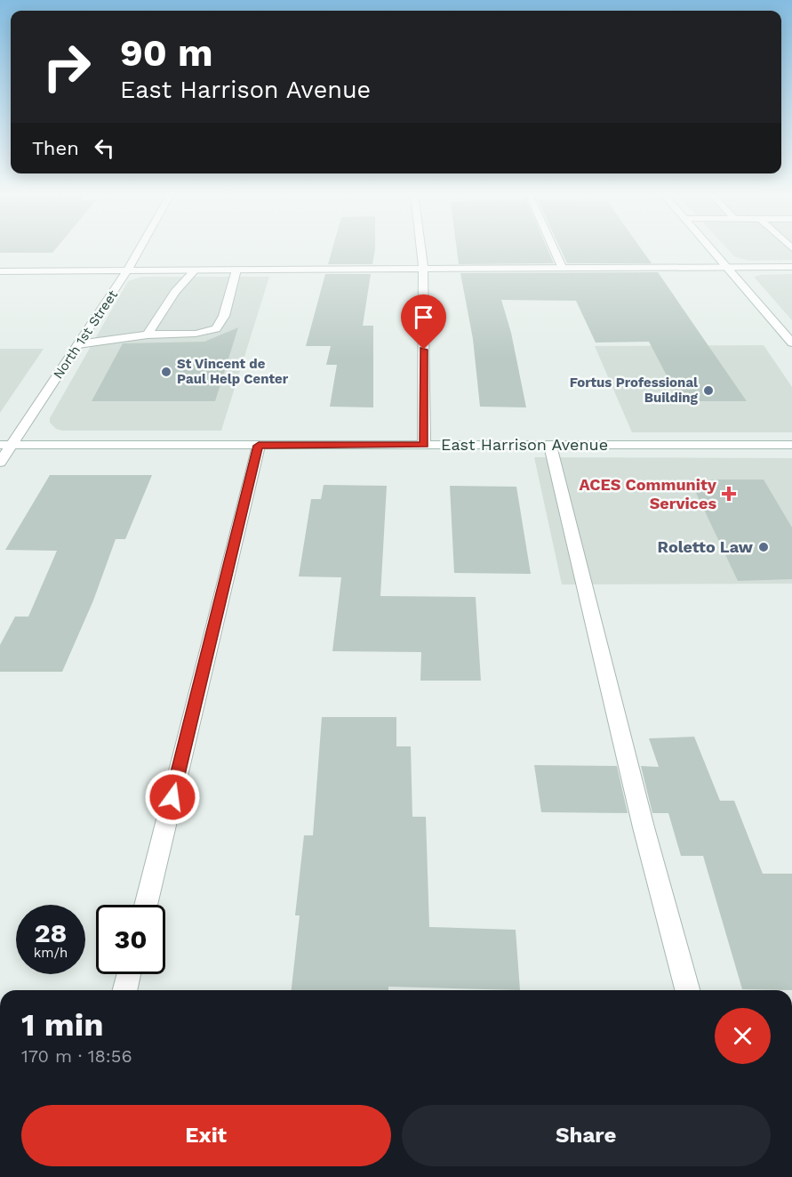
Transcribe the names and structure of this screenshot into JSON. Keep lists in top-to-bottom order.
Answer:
{
  "streets": {
    "street": ["North 1st Street", "East Harrison Avenue"]
  },
  "crossings": [
    ["North 1st Street", "East Harrison Avenue"]
  ],
  "places": {
    "other": ["St Vincent de Paul Help Center", "Fortus Professional Building", "Roletto Law"],
    "health": ["ACES Community Services"]
  },
  "page": {
    "turn": ["90 m", "East Harrison Avenue"],
    "then": "Then",
    "speed": "28 km/h",
    "limit": "30",
    "heading": ["1 min", "170 m · 18:56"],
    "buttons": ["Exit", "Share"]
  }
}
